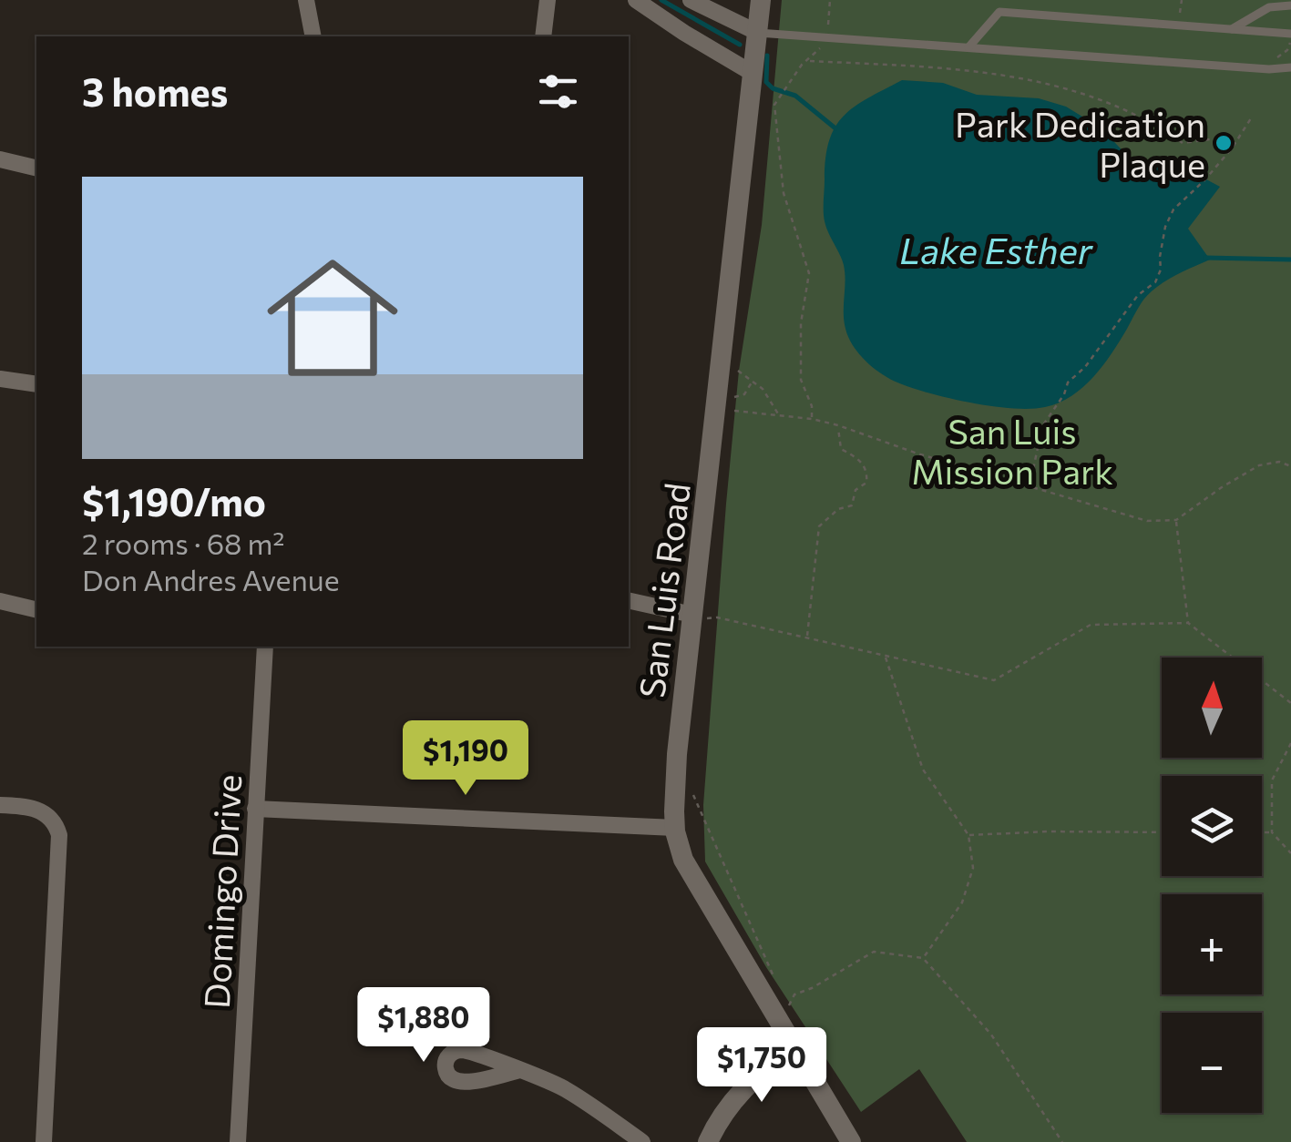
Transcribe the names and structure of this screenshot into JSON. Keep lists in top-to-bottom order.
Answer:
{
  "streets": {
    "street": ["San Luis Road", "Domingo Drive"]
  },
  "water": ["Lake Esther"],
  "parks": ["San Luis Mission Park"],
  "places": ["Park Dedication Plaque"],
  "north": "top",
  "page": {
    "heading": "3 homes",
    "list": [
      {
        "name": "$1,190/mo",
        "note": "2 rooms · 68 m² · Don Andres Avenue"
      }
    ],
    "map_buttons": ["+", "−"],
    "price": ["$1,190", "$1,880", "$1,750"]
  }
}
